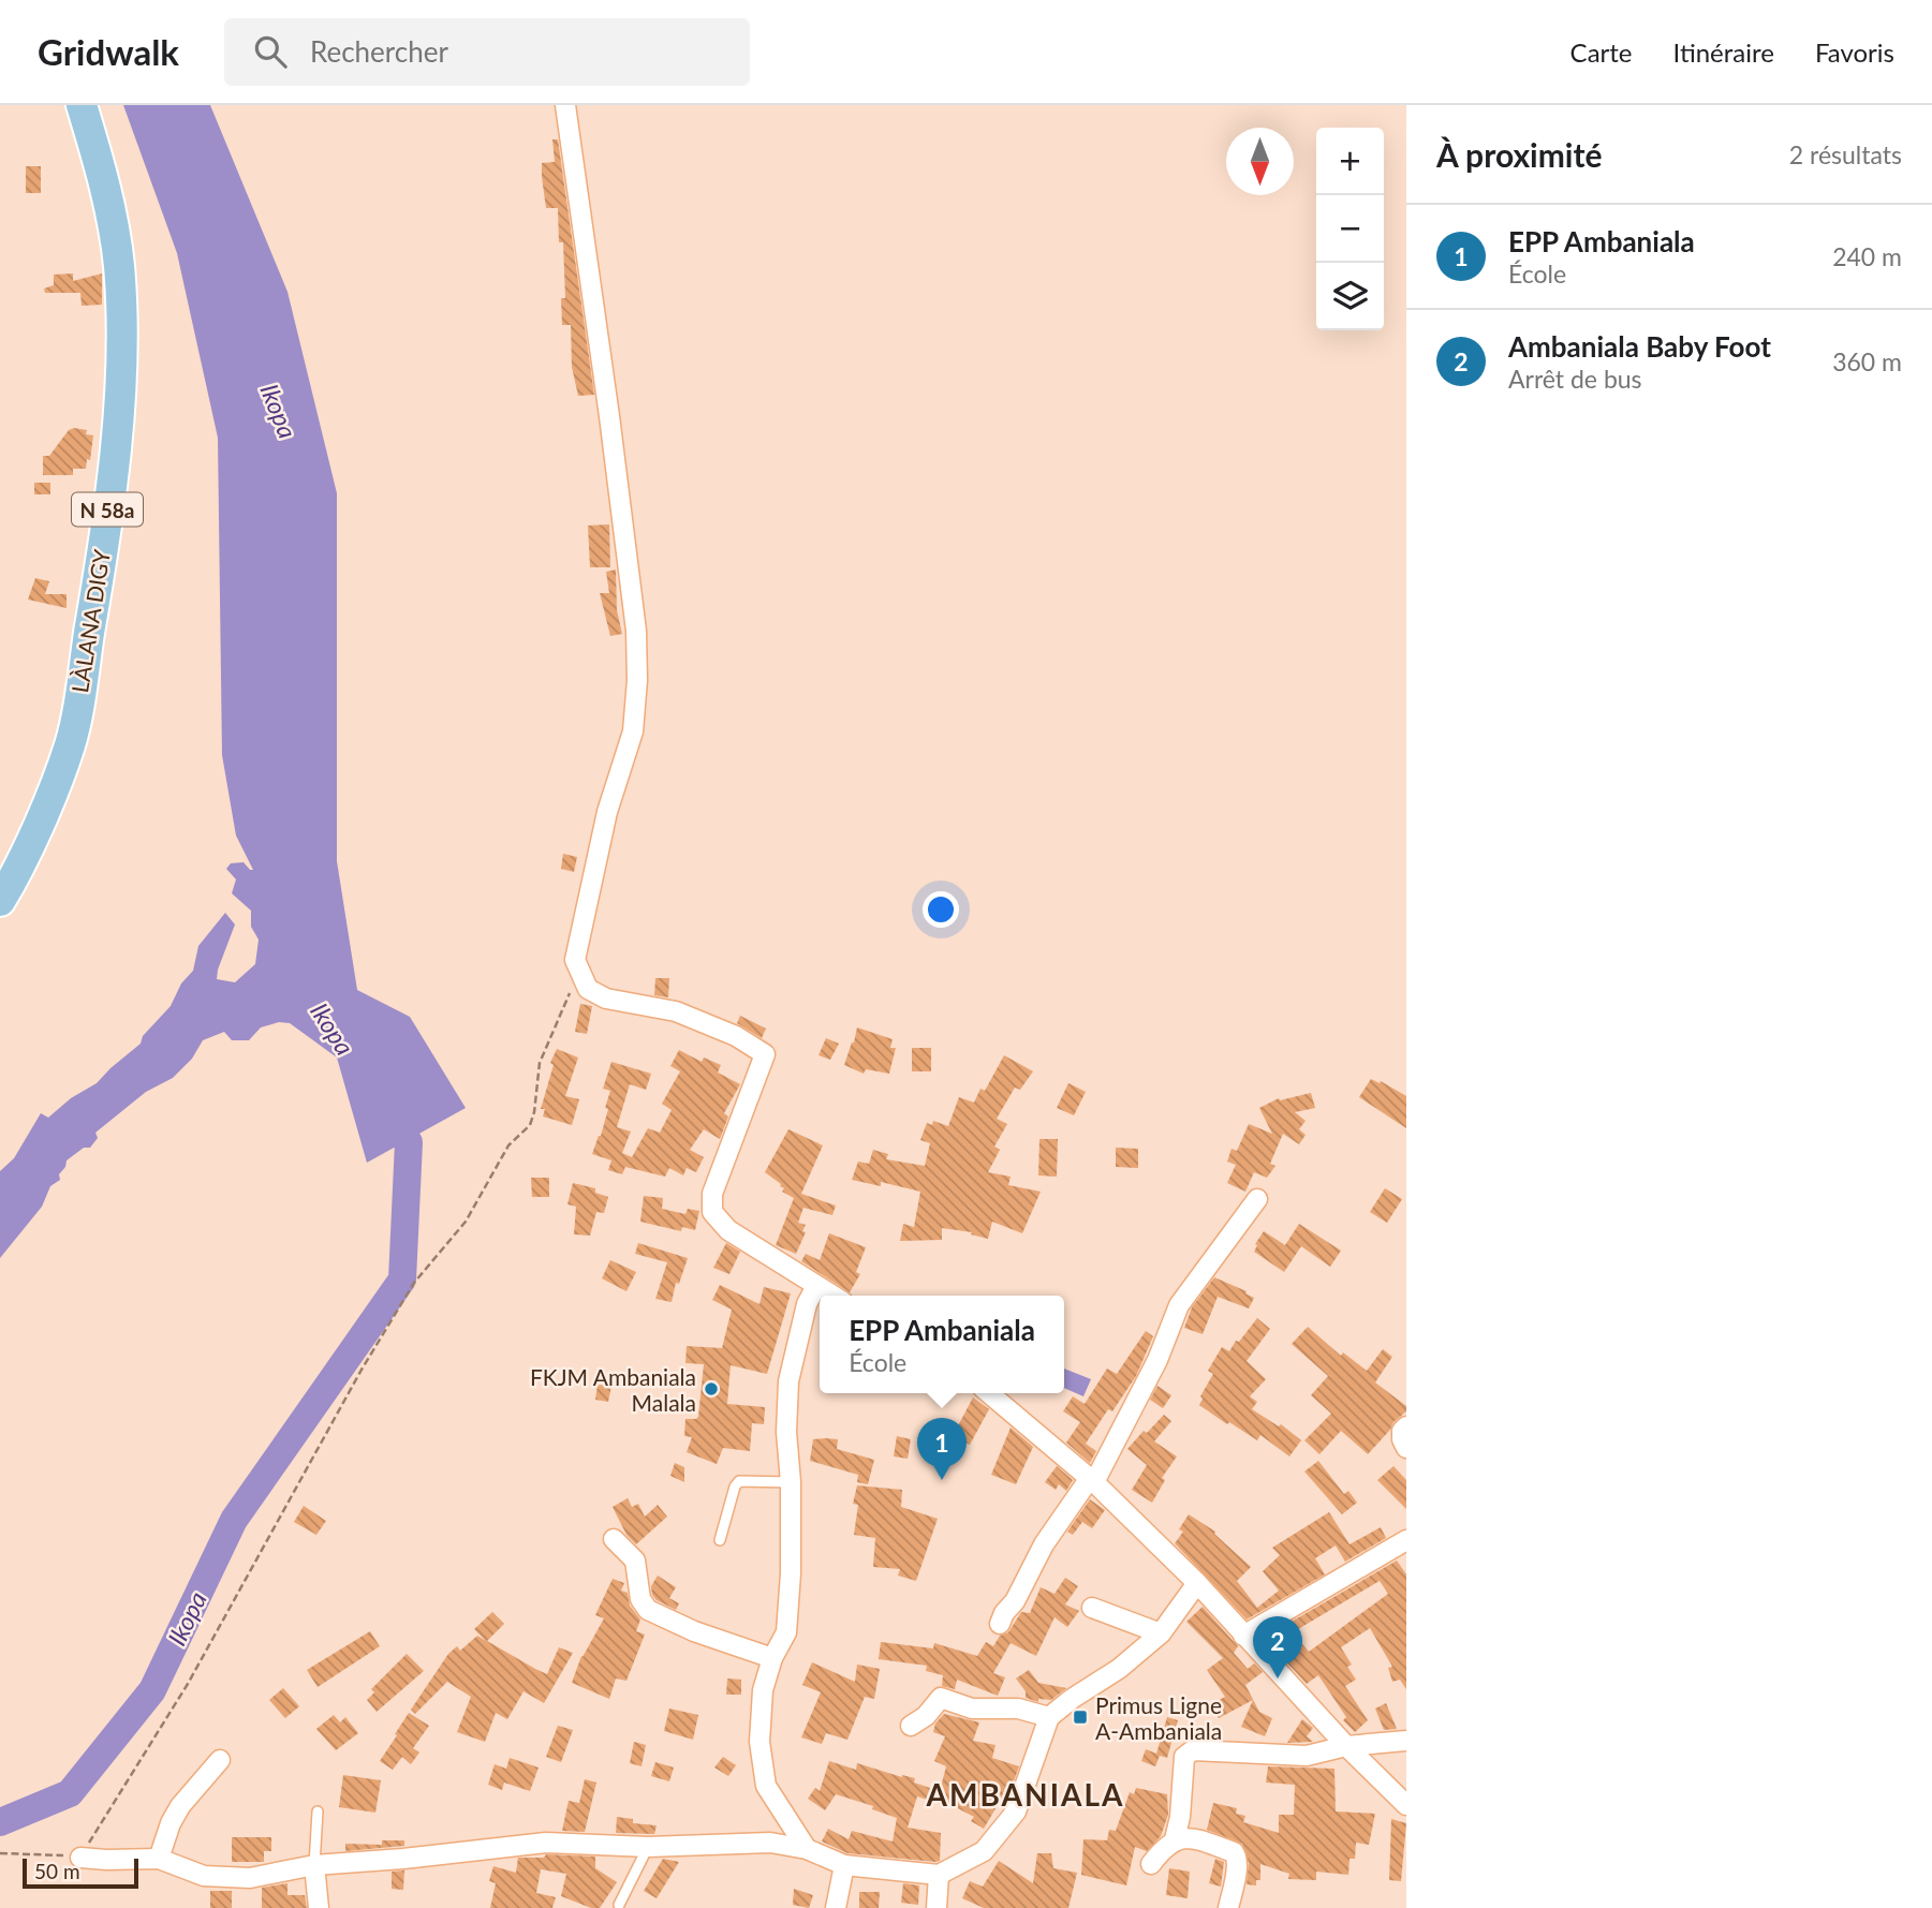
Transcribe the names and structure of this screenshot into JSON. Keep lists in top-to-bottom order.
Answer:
{
  "streets": {
    "main road": ["N 58a", "LÀLANA DIGY"]
  },
  "districts": ["AMBANIALA"],
  "water": ["Ikopa"],
  "places": {
    "other": ["FKJM Ambaniala Malala"],
    "transit": ["Primus Ligne A-Ambaniala"]
  },
  "scale_bar": "50 m",
  "north": "bottom",
  "page": {
    "header": "Gridwalk",
    "search": "Rechercher",
    "nav": ["Carte", "Itinéraire", "Favoris"],
    "heading": ["À proximité", "2 résultats"],
    "map_buttons": ["+", "−"],
    "list": [
      {
        "mark": "1",
        "name": "EPP Ambaniala",
        "note": "École",
        "value": "240 m"
      },
      {
        "mark": "2",
        "name": "Ambaniala Baby Foot",
        "note": "Arrêt de bus",
        "value": "360 m"
      }
    ],
    "popup": ["EPP Ambaniala", "École"],
    "pins": ["1", "2"],
    "scale": "50 m"
  }
}
